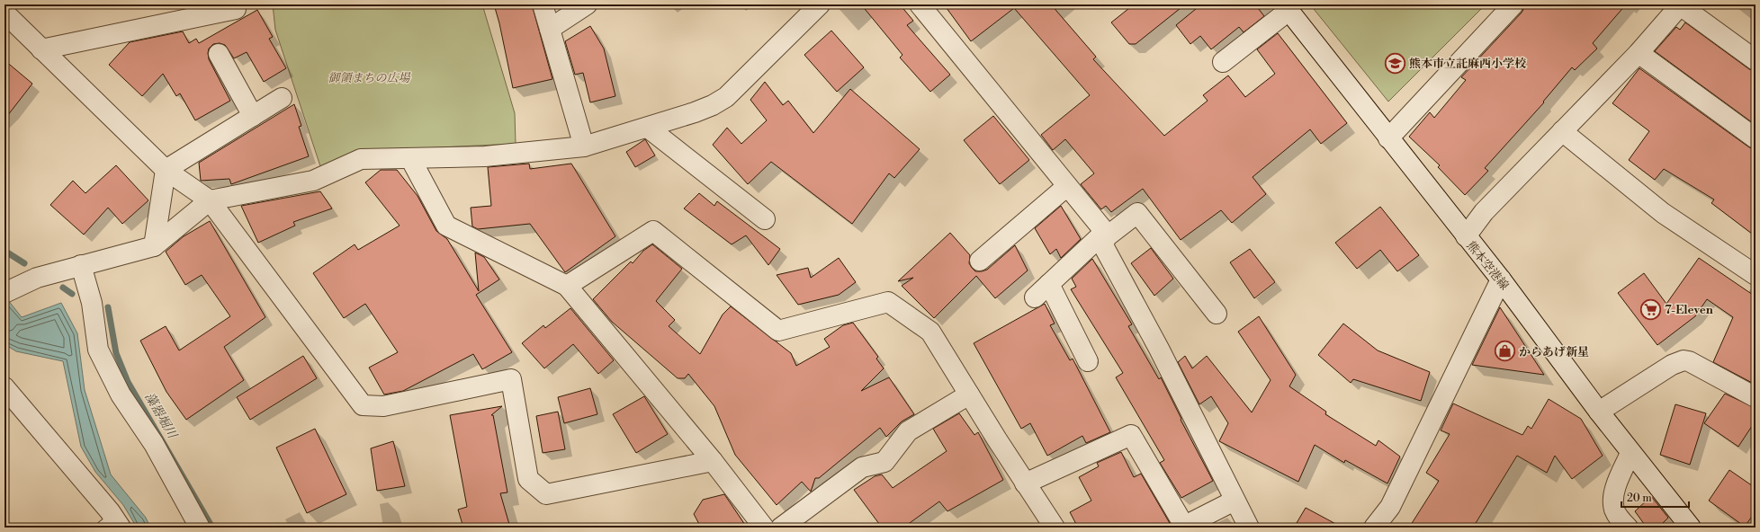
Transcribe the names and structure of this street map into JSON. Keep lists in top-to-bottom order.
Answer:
{
  "streets": {
    "street": ["熊本空港線"]
  },
  "water": ["藻器堀川"],
  "parks": ["御領まちの広場"],
  "places": {
    "school or university": ["熊本市立託麻西小学校"],
    "supermarket": ["7-Eleven"],
    "shop": ["からあげ新星"]
  },
  "scale_bar": "20 m"
}
